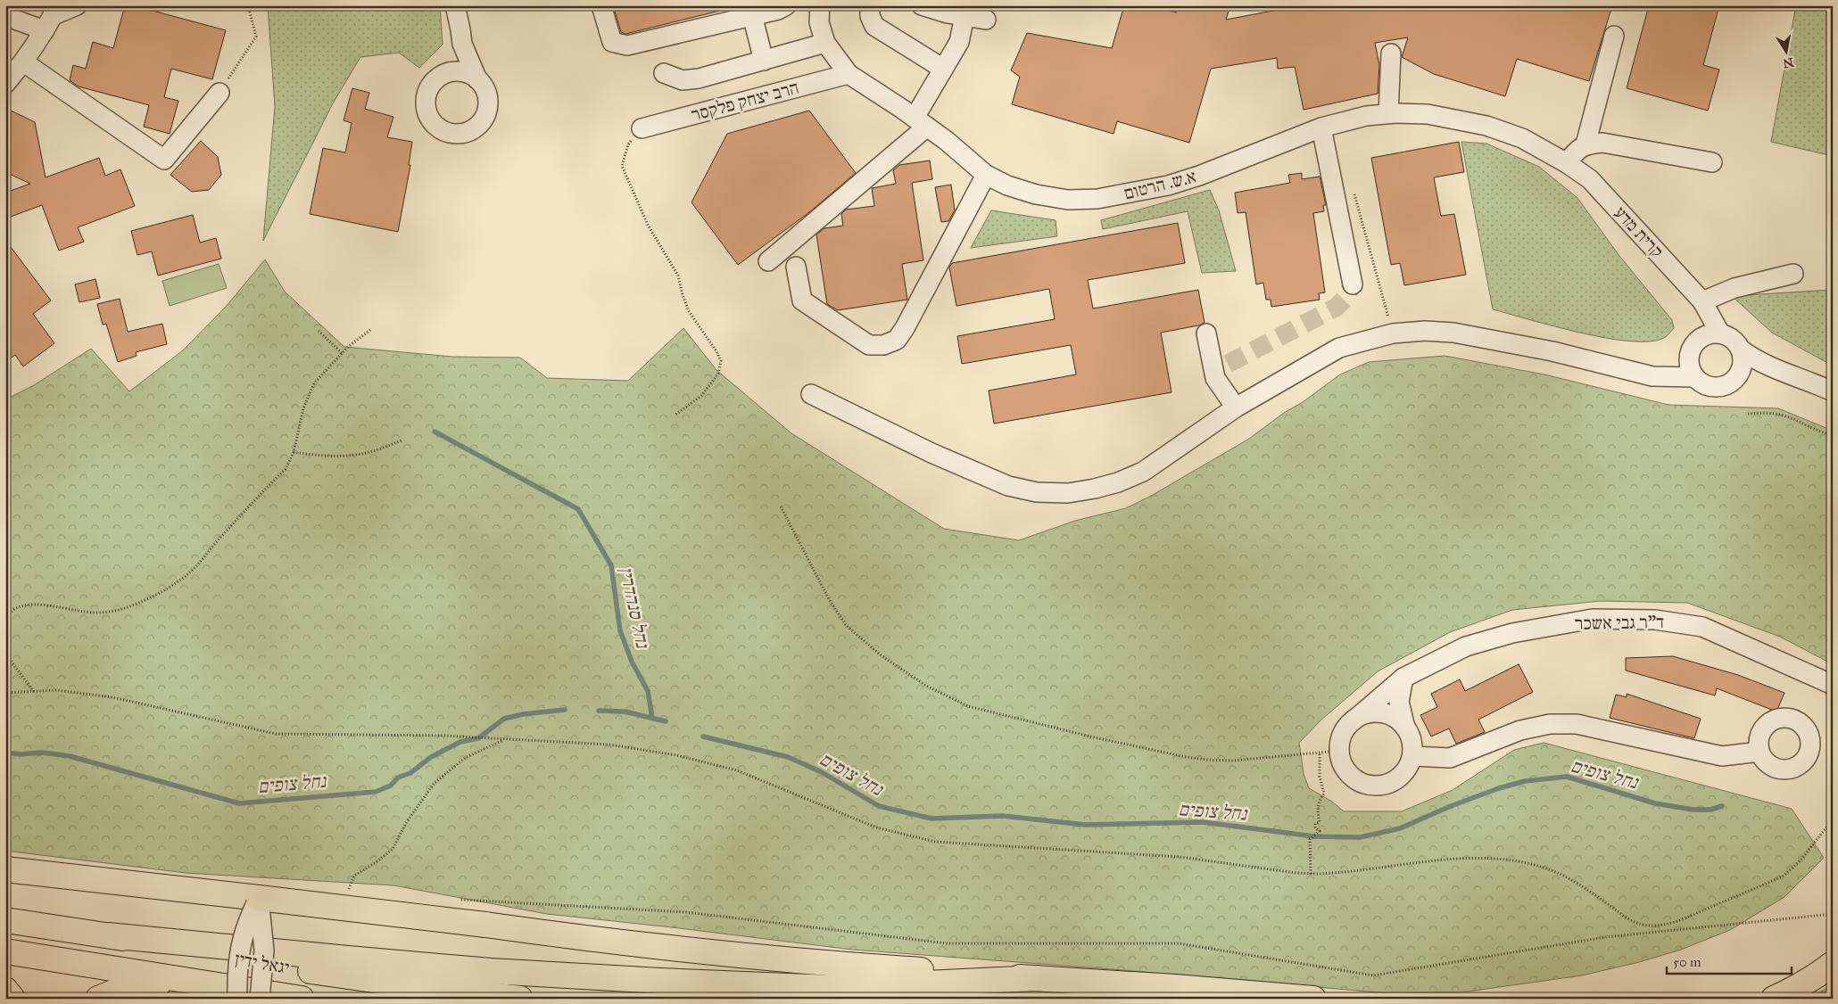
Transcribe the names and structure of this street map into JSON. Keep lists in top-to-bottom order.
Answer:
{
  "streets": {
    "highway": ["יגאל ידין"],
    "street": [
      "הרב יצחק פלקסר",
      "א.ש. הרטום",
      "קרית מדע",
      "ד\"ר גבי אשכר"
    ]
  },
  "crossings": [
    ["הרב יצחק פלקסר", "א.ש. הרטום"],
    ["א.ש. הרטום", "קרית מדע"]
  ],
  "water": ["נחל סנהדרין", "נחל צופים"],
  "scale_bar": "50 m",
  "north": "bottom"
}
